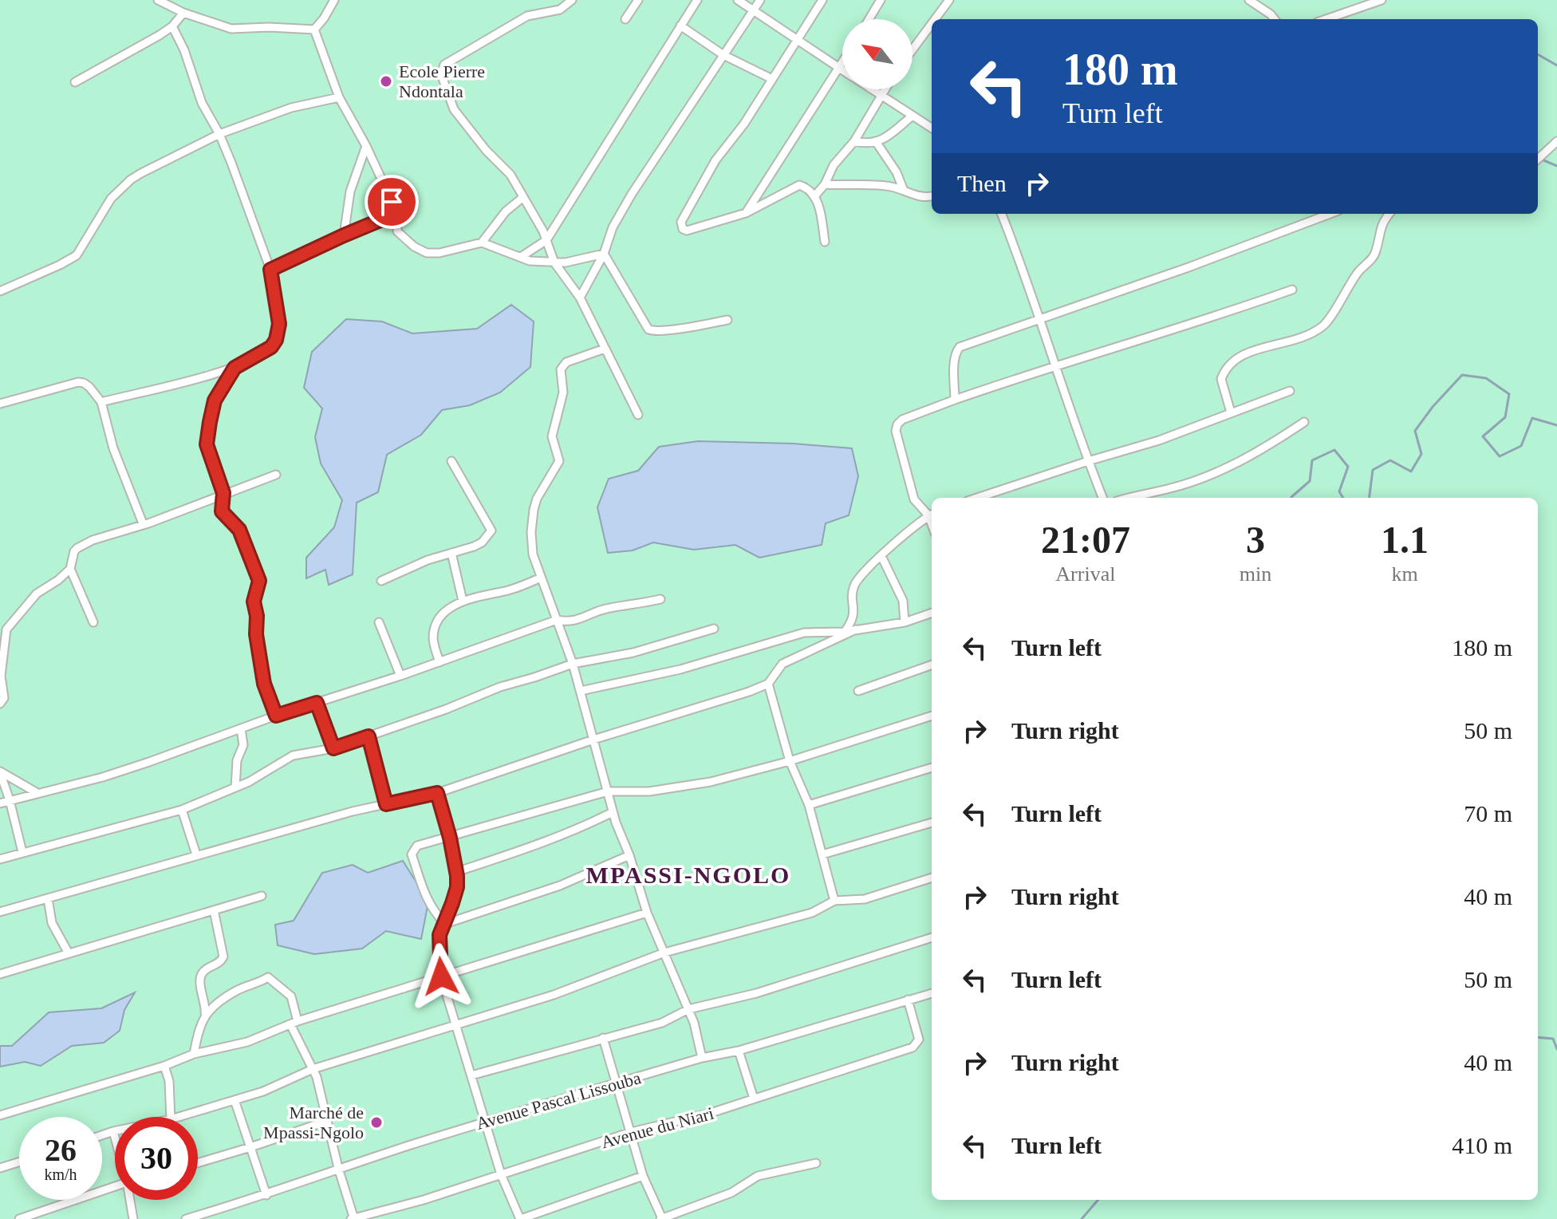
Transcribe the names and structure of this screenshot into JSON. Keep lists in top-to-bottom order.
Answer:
{
  "streets": {
    "street": ["Avenue Pascal Lissouba", "Avenue du Niari"]
  },
  "crossings": [
    ["Avenue Pascal Lissouba", "Avenue du Niari"]
  ],
  "districts": ["MPASSI-NGOLO"],
  "places": ["Ecole Pierre Ndontala", "Marché de Mpassi-Ngolo"],
  "north": "top left",
  "page": {
    "turn": ["180 m", "Turn left"],
    "then": "Then",
    "eta": [
      "21:07",
      "Arrival",
      "3",
      "min",
      "1.1",
      "km"
    ],
    "list": [
      {
        "name": "Turn left",
        "value": "180 m"
      },
      {
        "name": "Turn right",
        "value": "50 m"
      },
      {
        "name": "Turn left",
        "value": "70 m"
      },
      {
        "name": "Turn right",
        "value": "40 m"
      },
      {
        "name": "Turn left",
        "value": "50 m"
      },
      {
        "name": "Turn right",
        "value": "40 m"
      },
      {
        "name": "Turn left",
        "value": "410 m"
      }
    ],
    "speed": "26 km/h",
    "limit": "30"
  }
}
